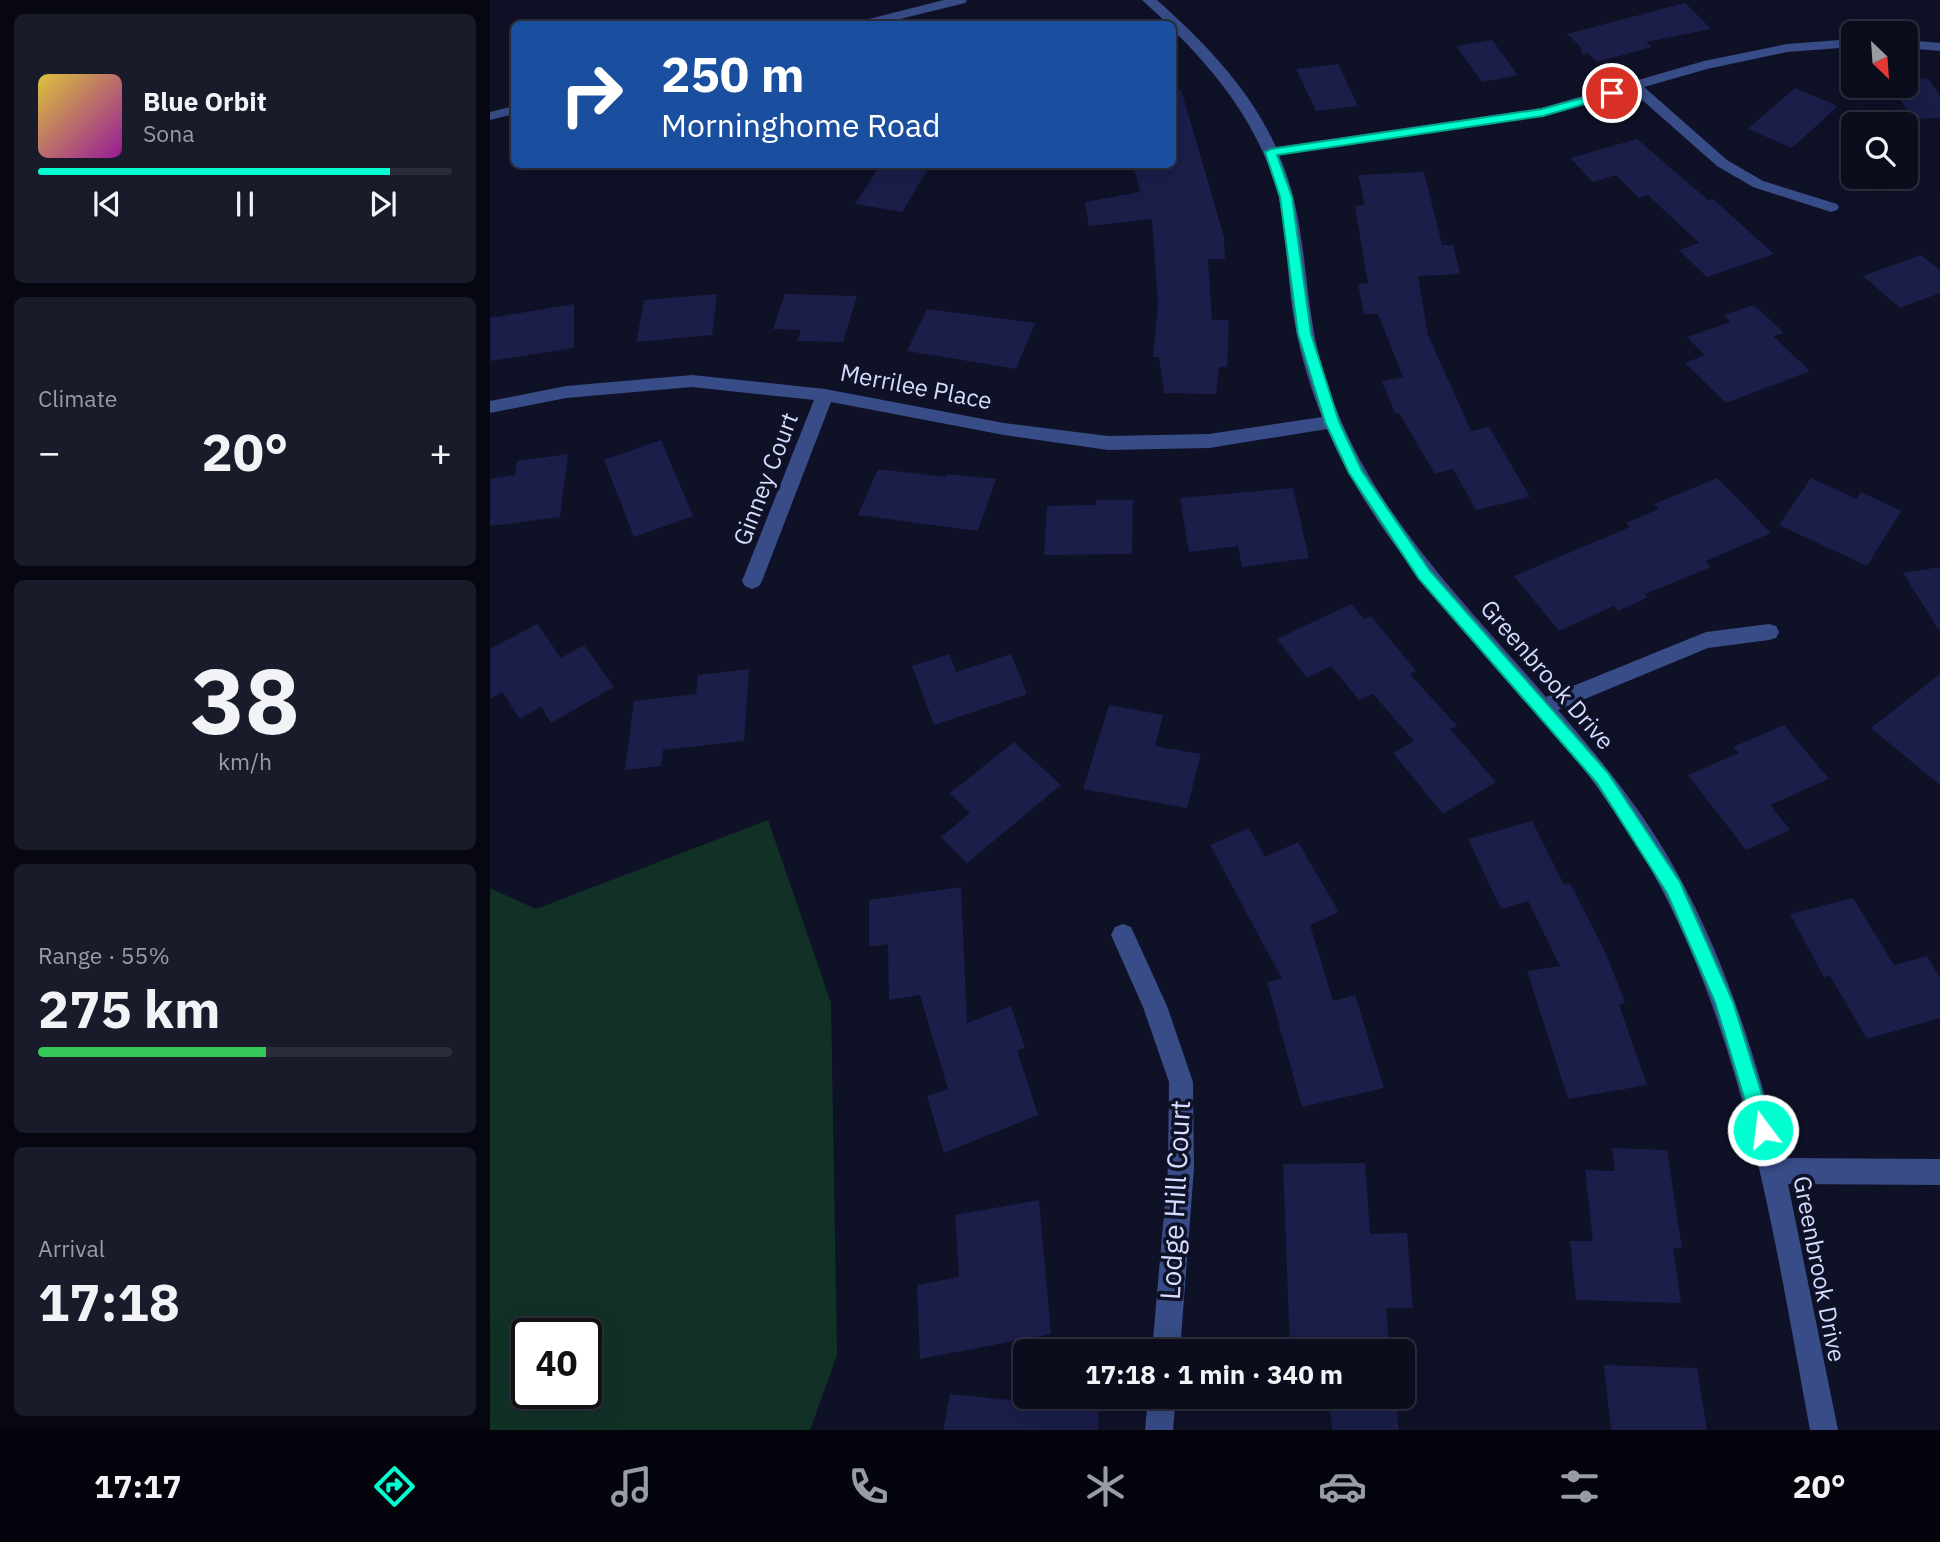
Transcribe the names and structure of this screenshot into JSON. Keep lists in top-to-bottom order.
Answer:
{
  "streets": {
    "street": [
      "Merrilee Place",
      "Ginney Court",
      "Greenbrook Drive",
      "Lodge Hill Court"
    ]
  },
  "crossings": [
    ["Merrilee Place", "Ginney Court"],
    ["Merrilee Place", "Greenbrook Drive"]
  ],
  "north": "bottom right",
  "page": {
    "turn": ["250 m", "Morninghome Road"],
    "song": ["Blue Orbit", "Sona"],
    "tile": [
      "Climate",
      ["38", "km/h"],
      ["Range · 55%", "275 km"],
      ["Arrival", "17:18"]
    ],
    "heat": ["−", "20°", "+"],
    "limit": "40",
    "trip": "17:18 · 1 min · 340 m",
    "tabs": ["17:17", "20°"]
  }
}
